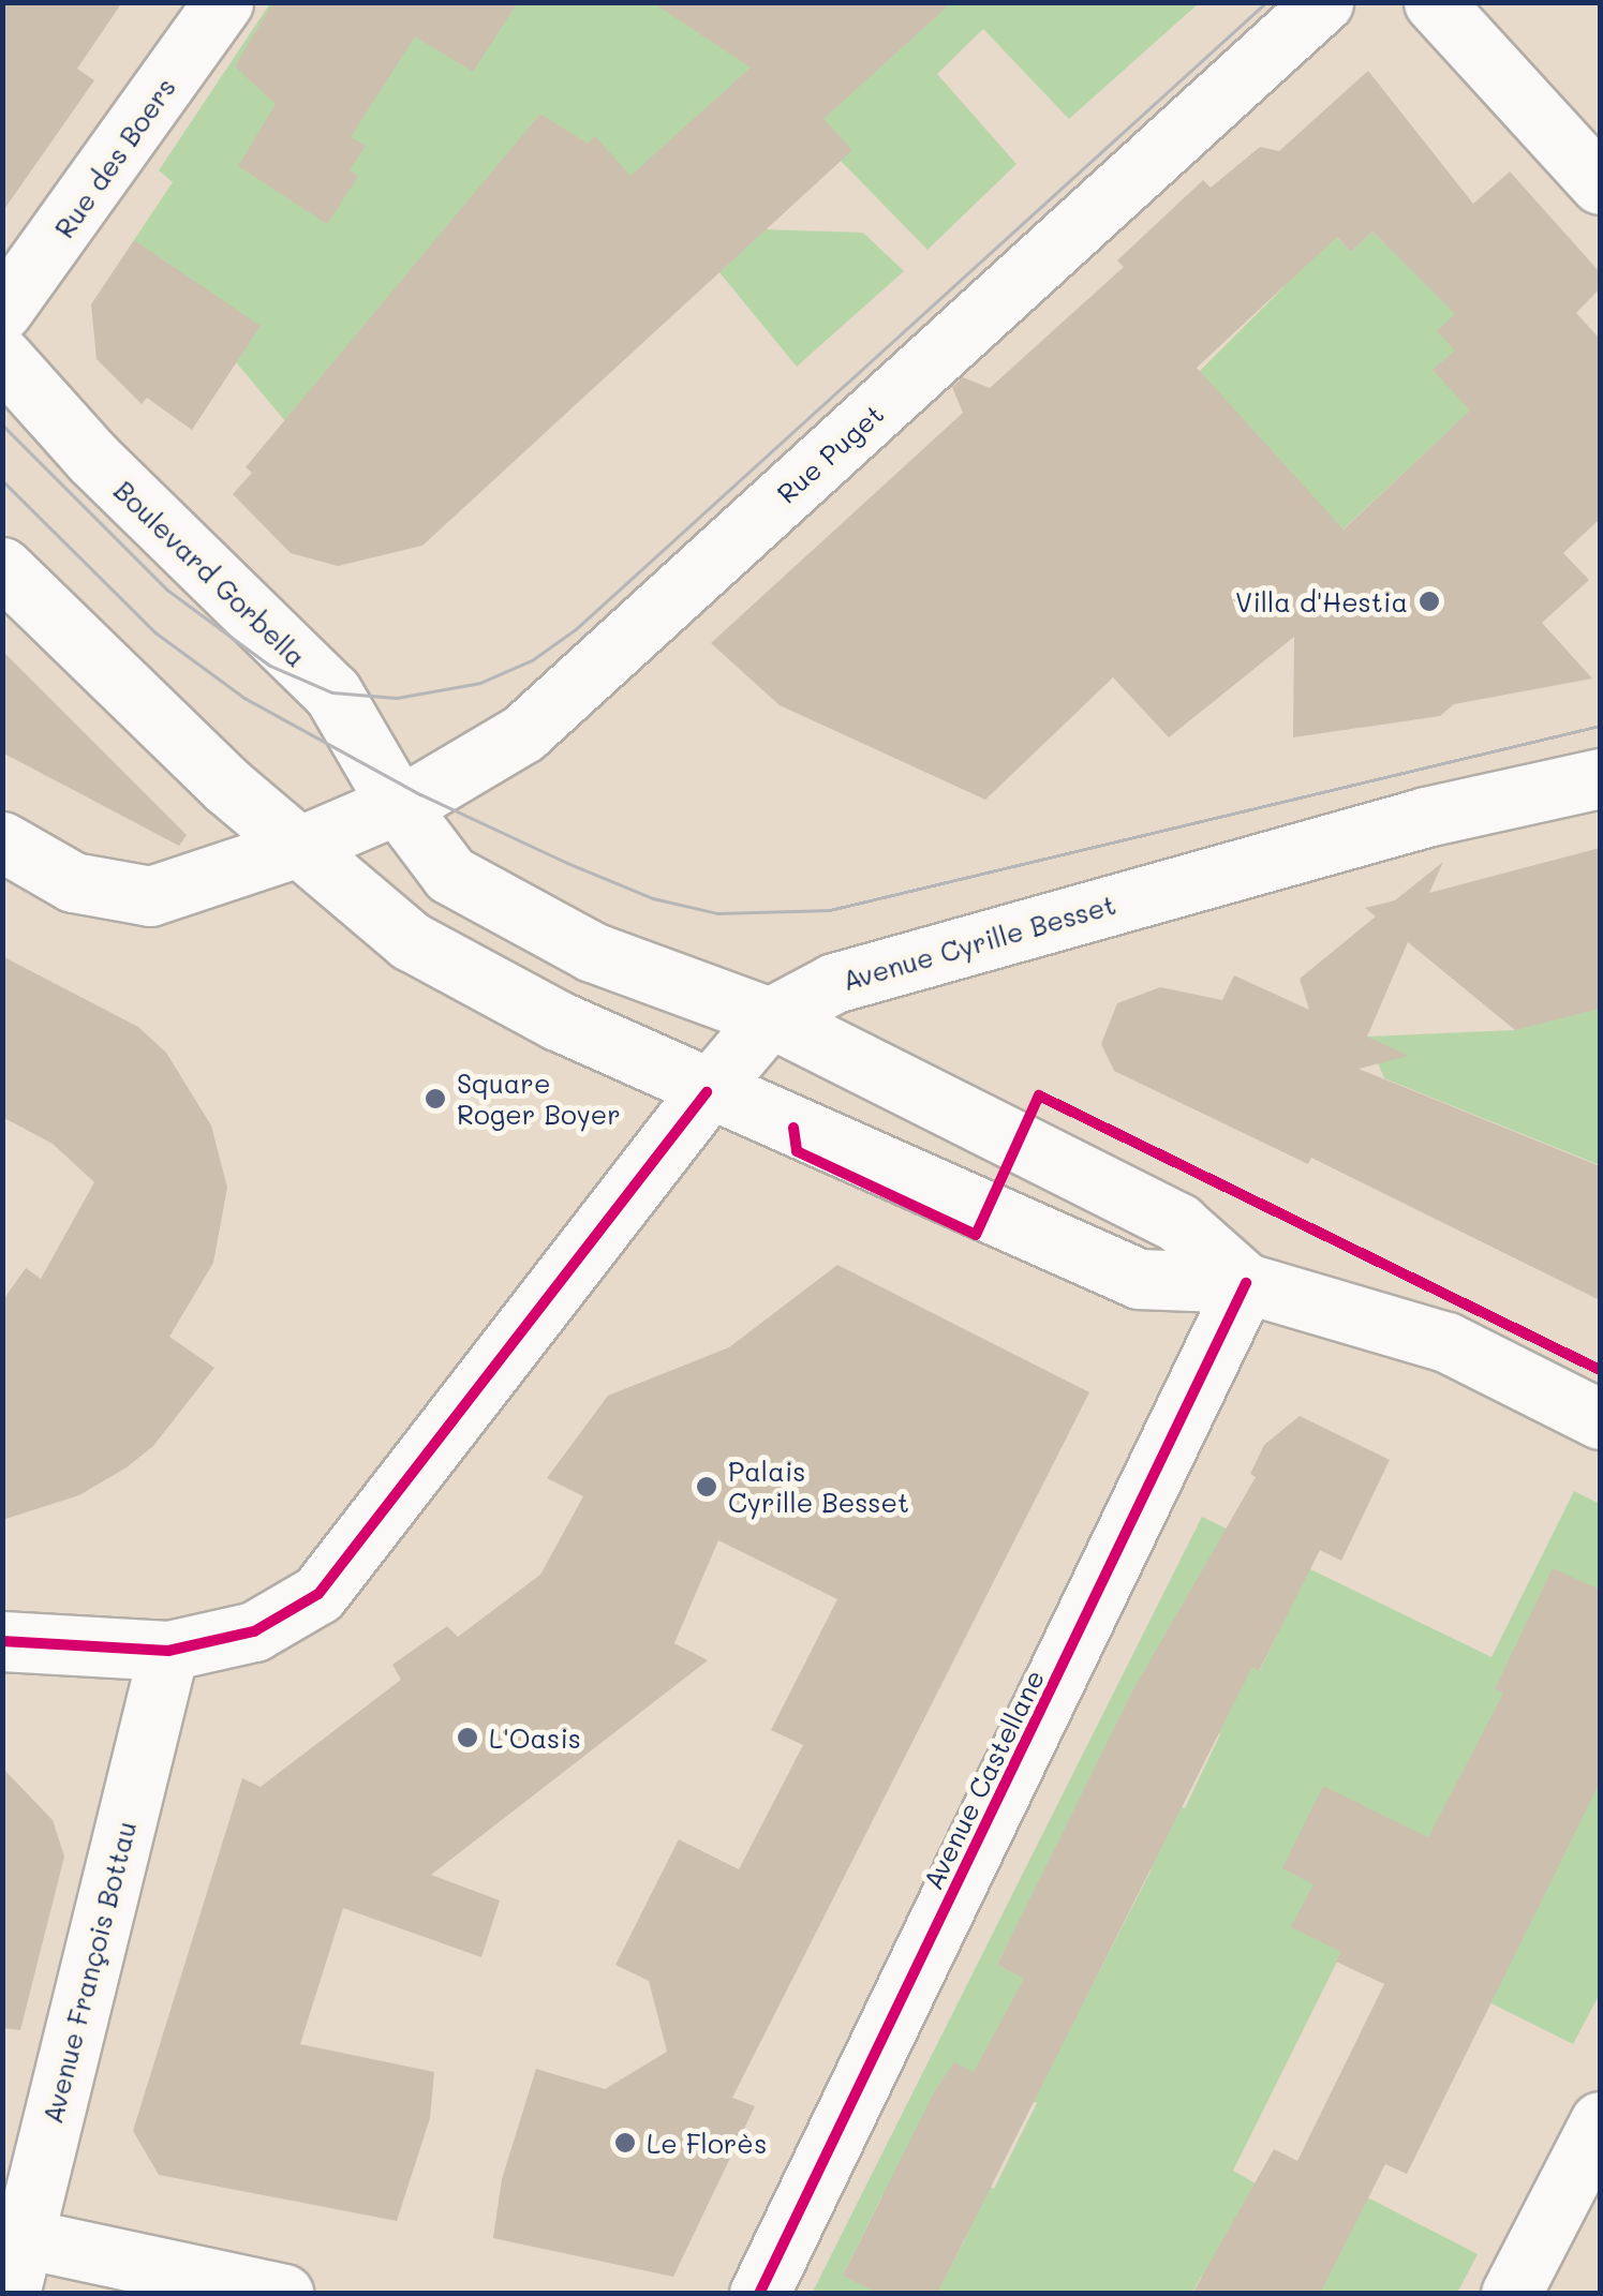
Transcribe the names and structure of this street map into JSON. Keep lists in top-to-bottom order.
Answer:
{
  "streets": {
    "main road": [
      "Rue des Boers",
      "Rue Puget",
      "Boulevard Gorbella",
      "Avenue Cyrille Besset",
      "Avenue Castellane",
      "Avenue François Bottau"
    ]
  },
  "crossings": [
    ["Rue Puget", "Boulevard Gorbella"],
    ["Boulevard Gorbella", "Avenue Cyrille Besset"],
    ["Boulevard Gorbella", "Avenue Castellane"],
    ["Avenue Cyrille Besset", "Avenue François Bottau"]
  ],
  "places": [
    "Villa d'Hestia",
    "Square Roger Boyer",
    "Palais Cyrille Besset",
    "L'Oasis",
    "Le Florès"
  ]
}
